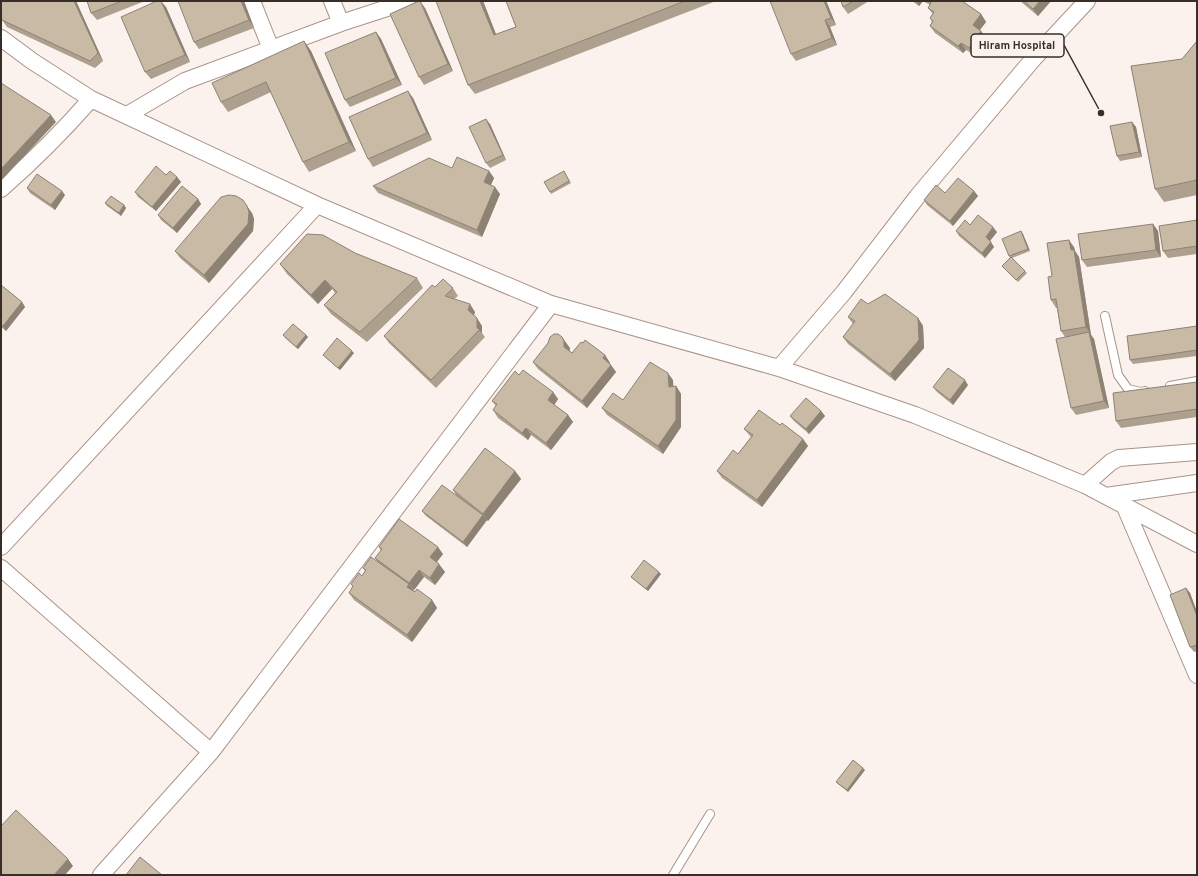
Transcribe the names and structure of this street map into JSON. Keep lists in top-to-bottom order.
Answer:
{
  "places": ["Hiram Hospital"]
}
